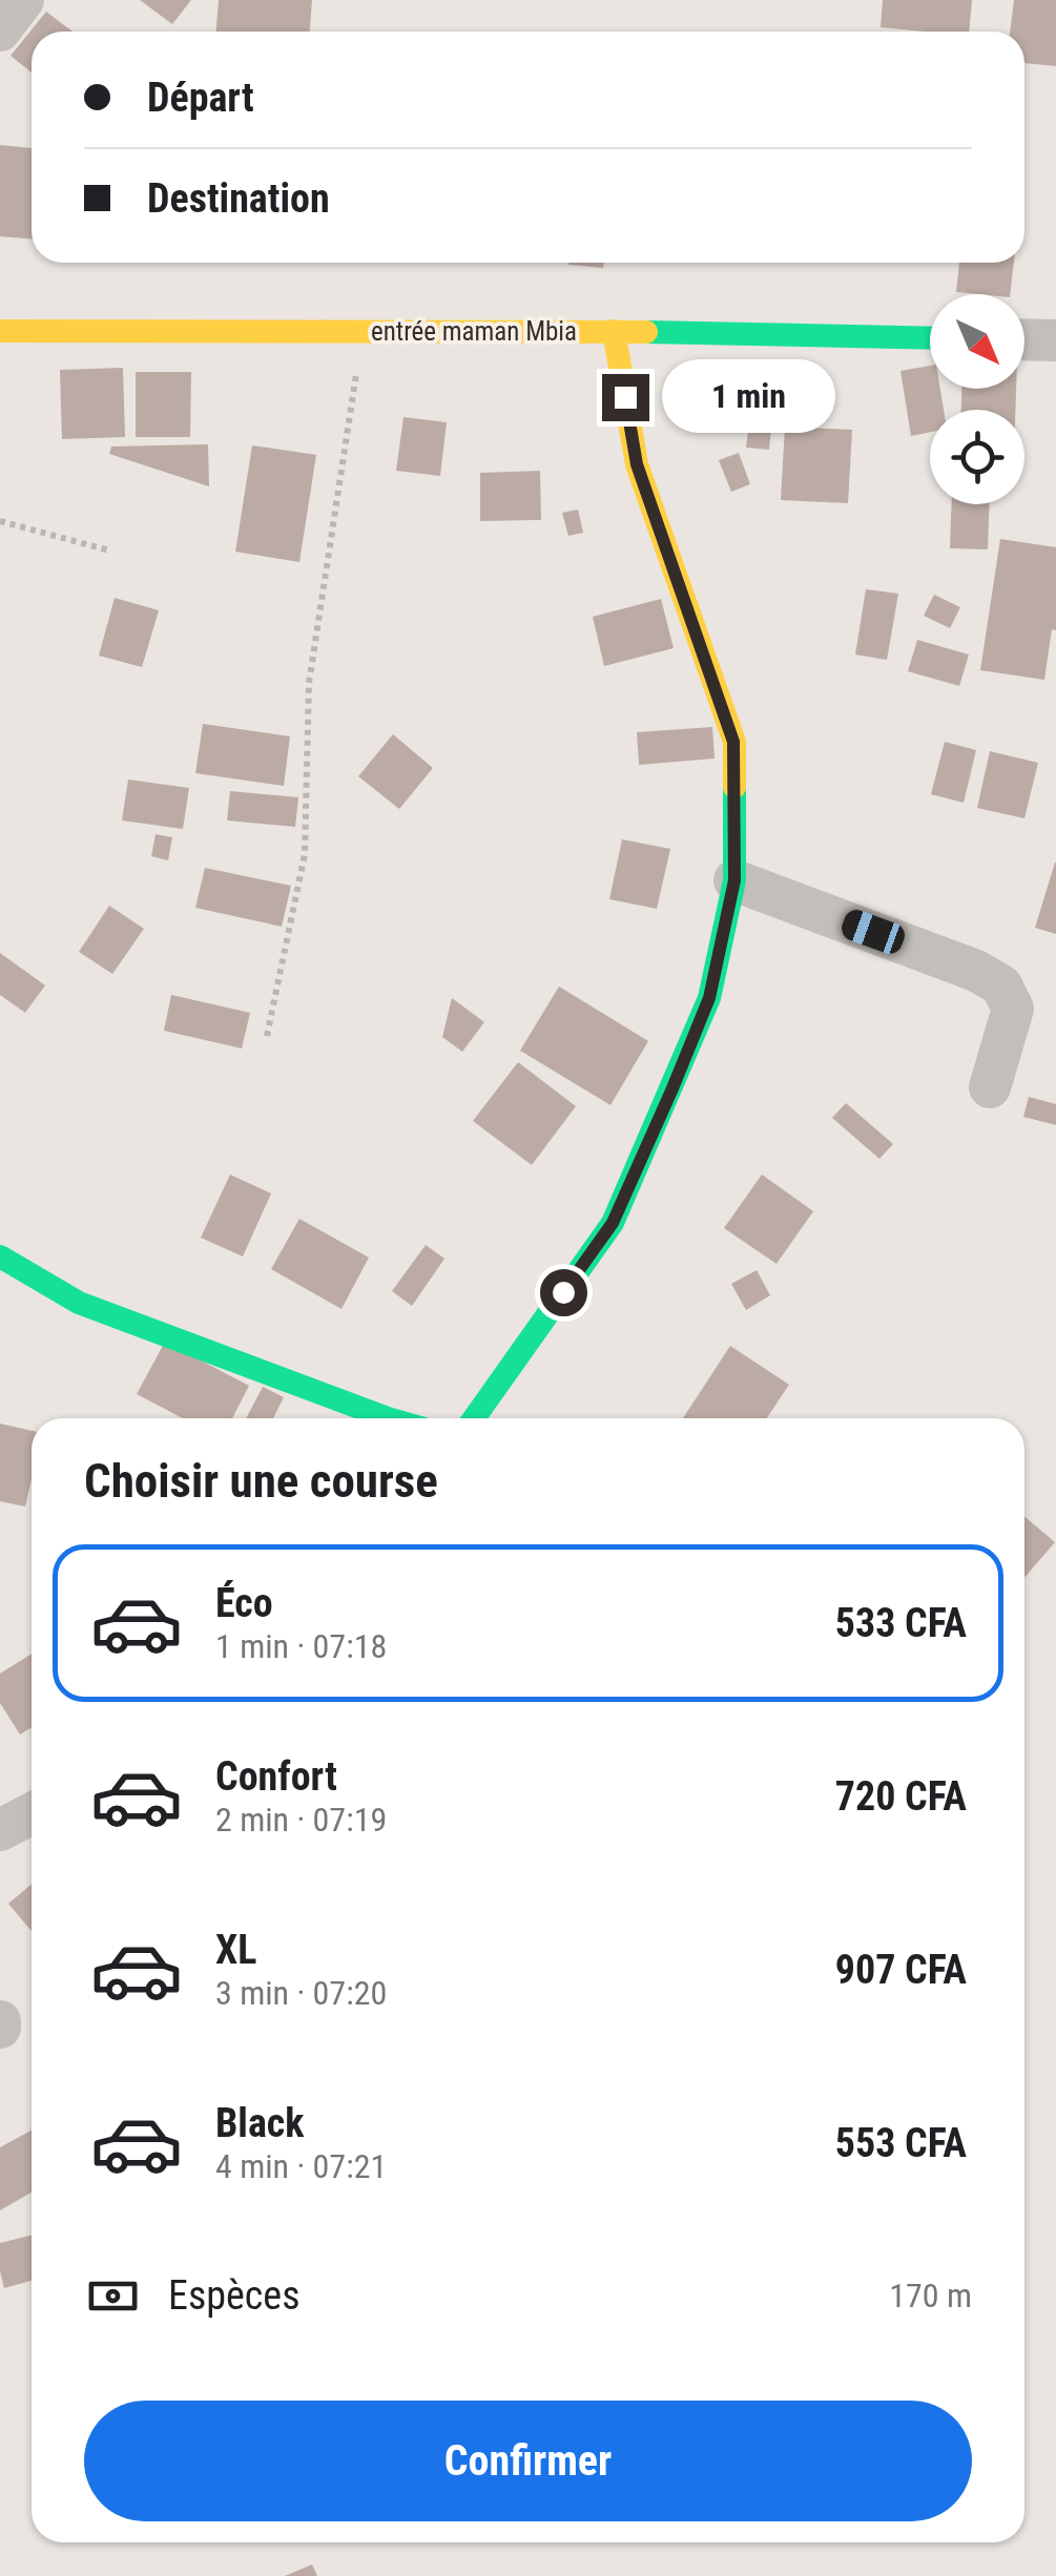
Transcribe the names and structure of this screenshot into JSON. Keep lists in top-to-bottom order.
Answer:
{
  "streets": {
    "street": ["entrée maman Mbia"]
  },
  "north": "bottom right",
  "page": {
    "banner": ["Départ", "Destination"],
    "bubble": "1 min",
    "heading": "Choisir une course",
    "list": [
      {
        "name": "Éco",
        "note": "1 min · 07:18",
        "value": "533 CFA"
      },
      {
        "name": "Confort",
        "note": "2 min · 07:19",
        "value": "720 CFA"
      },
      {
        "name": "XL",
        "note": "3 min · 07:20",
        "value": "907 CFA"
      },
      {
        "name": "Black",
        "note": "4 min · 07:21",
        "value": "553 CFA"
      }
    ],
    "pay": ["Espèces", "170 m"],
    "buttons": "Confirmer"
  }
}
